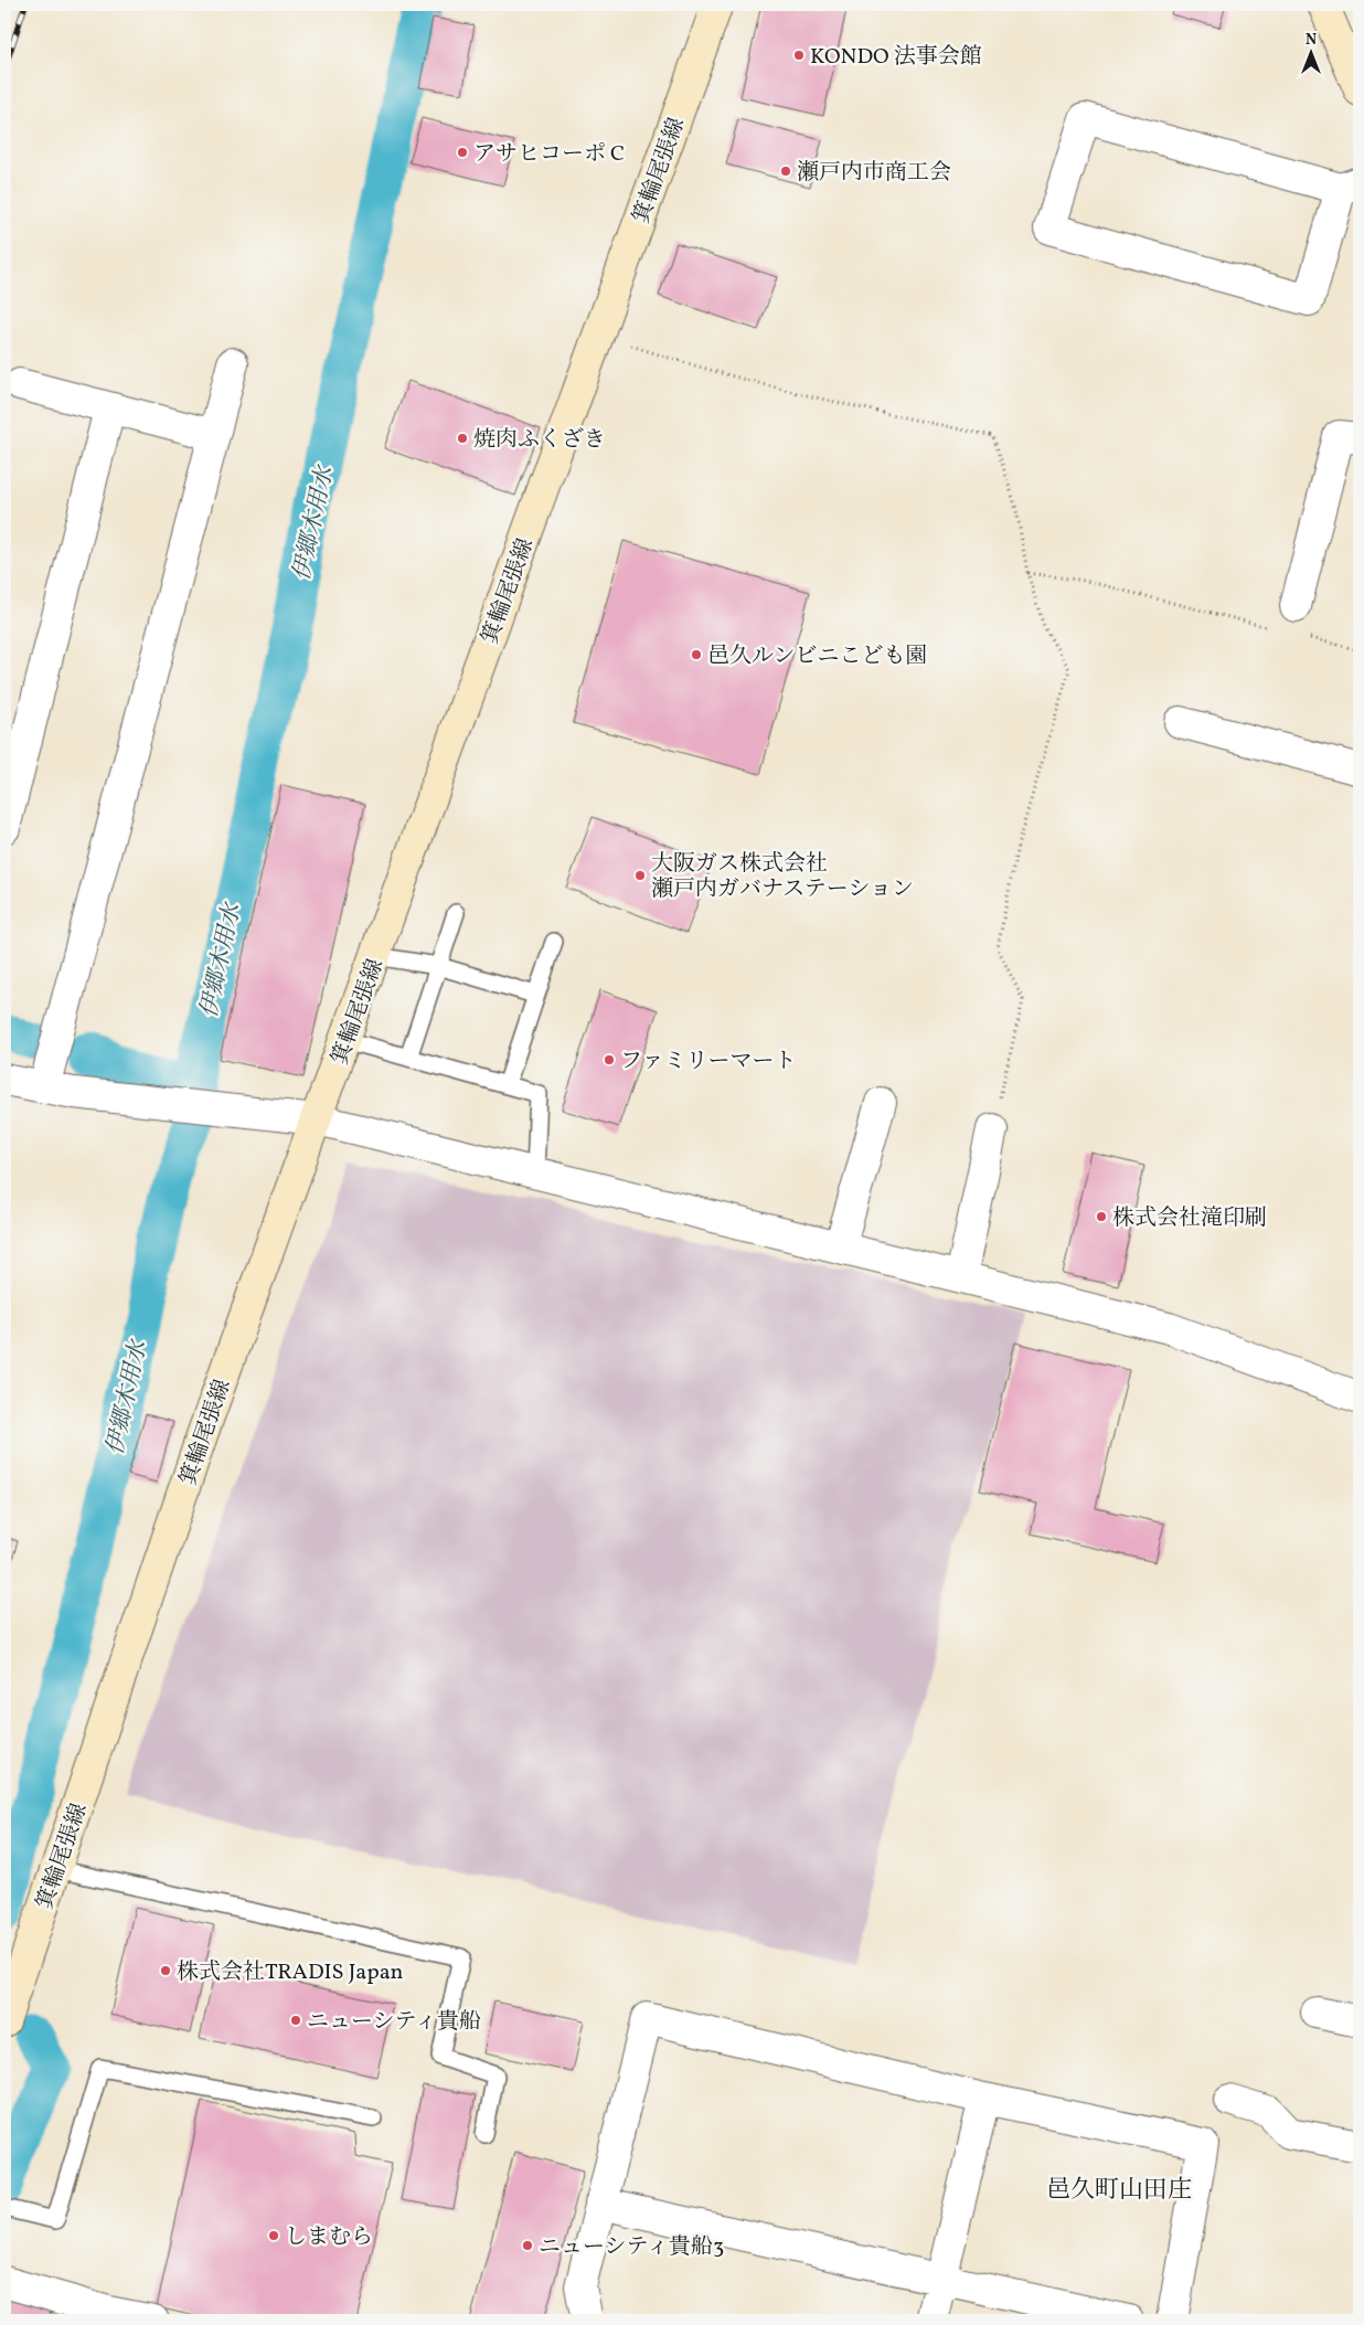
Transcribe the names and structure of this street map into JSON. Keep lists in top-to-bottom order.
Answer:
{
  "streets": {
    "main road": ["箕輪尾張線"]
  },
  "districts": ["邑久町山田庄"],
  "water": ["伊郷木用水"],
  "places": [
    "KONDO 法事会館",
    "アサヒコーポ C",
    "瀬戸内市商工会",
    "焼肉ふくざき",
    "邑久ルンビニこども園",
    "大阪ガス株式会社 瀬戸内ガバナステーション",
    "ファミリーマート",
    "株式会社滝印刷",
    "株式会社TRADIS Japan",
    "ニューシティ貴船",
    "しまむら",
    "ニューシティ貴船3"
  ],
  "north": "top"
}
